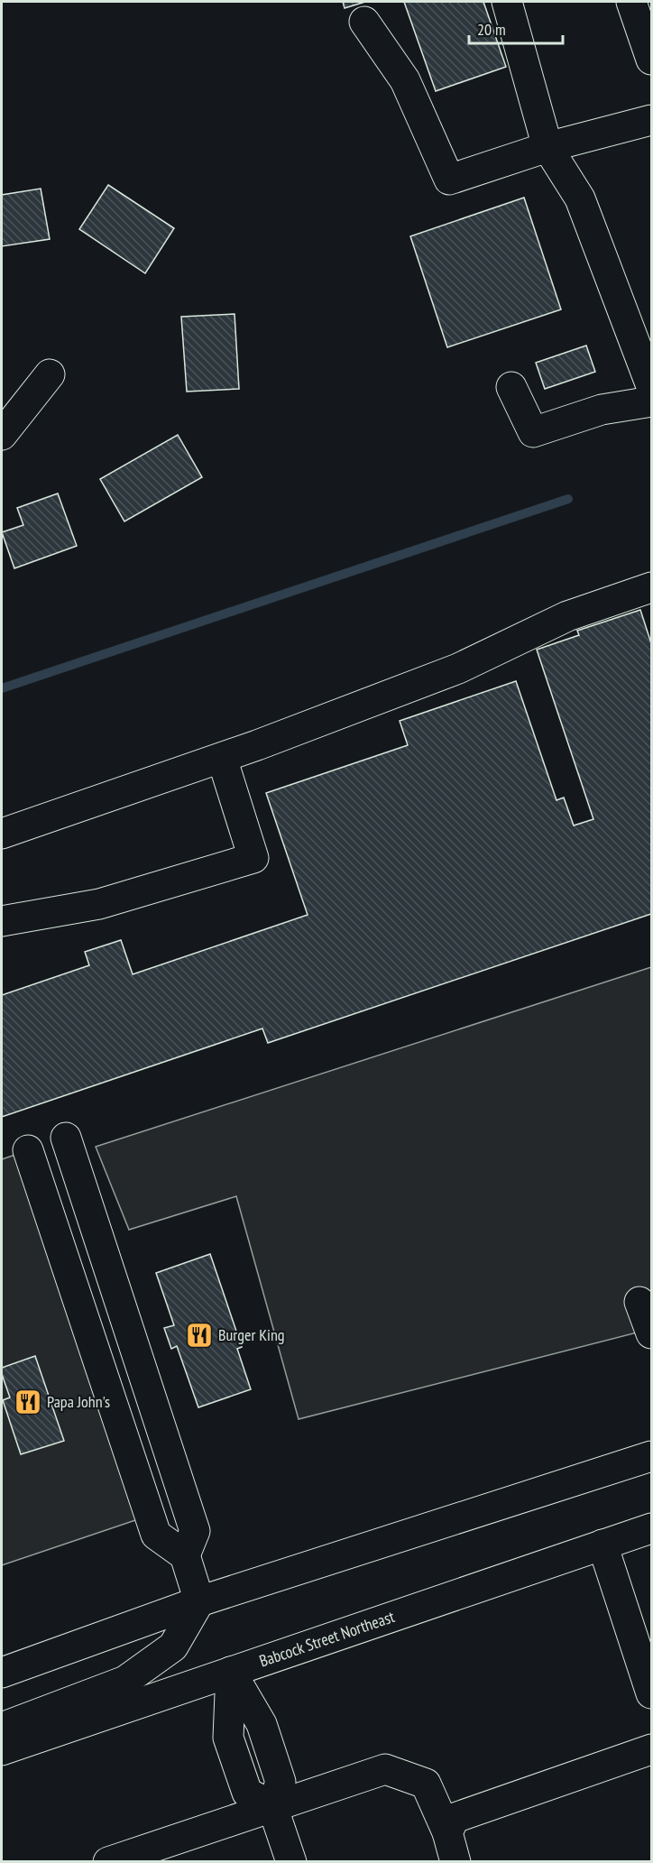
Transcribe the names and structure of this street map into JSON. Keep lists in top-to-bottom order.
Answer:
{
  "streets": {
    "main road": ["Babcock Street Northeast"]
  },
  "places": {
    "restaurant": ["Burger King", "Papa John's"]
  },
  "scale_bar": "20 m"
}
